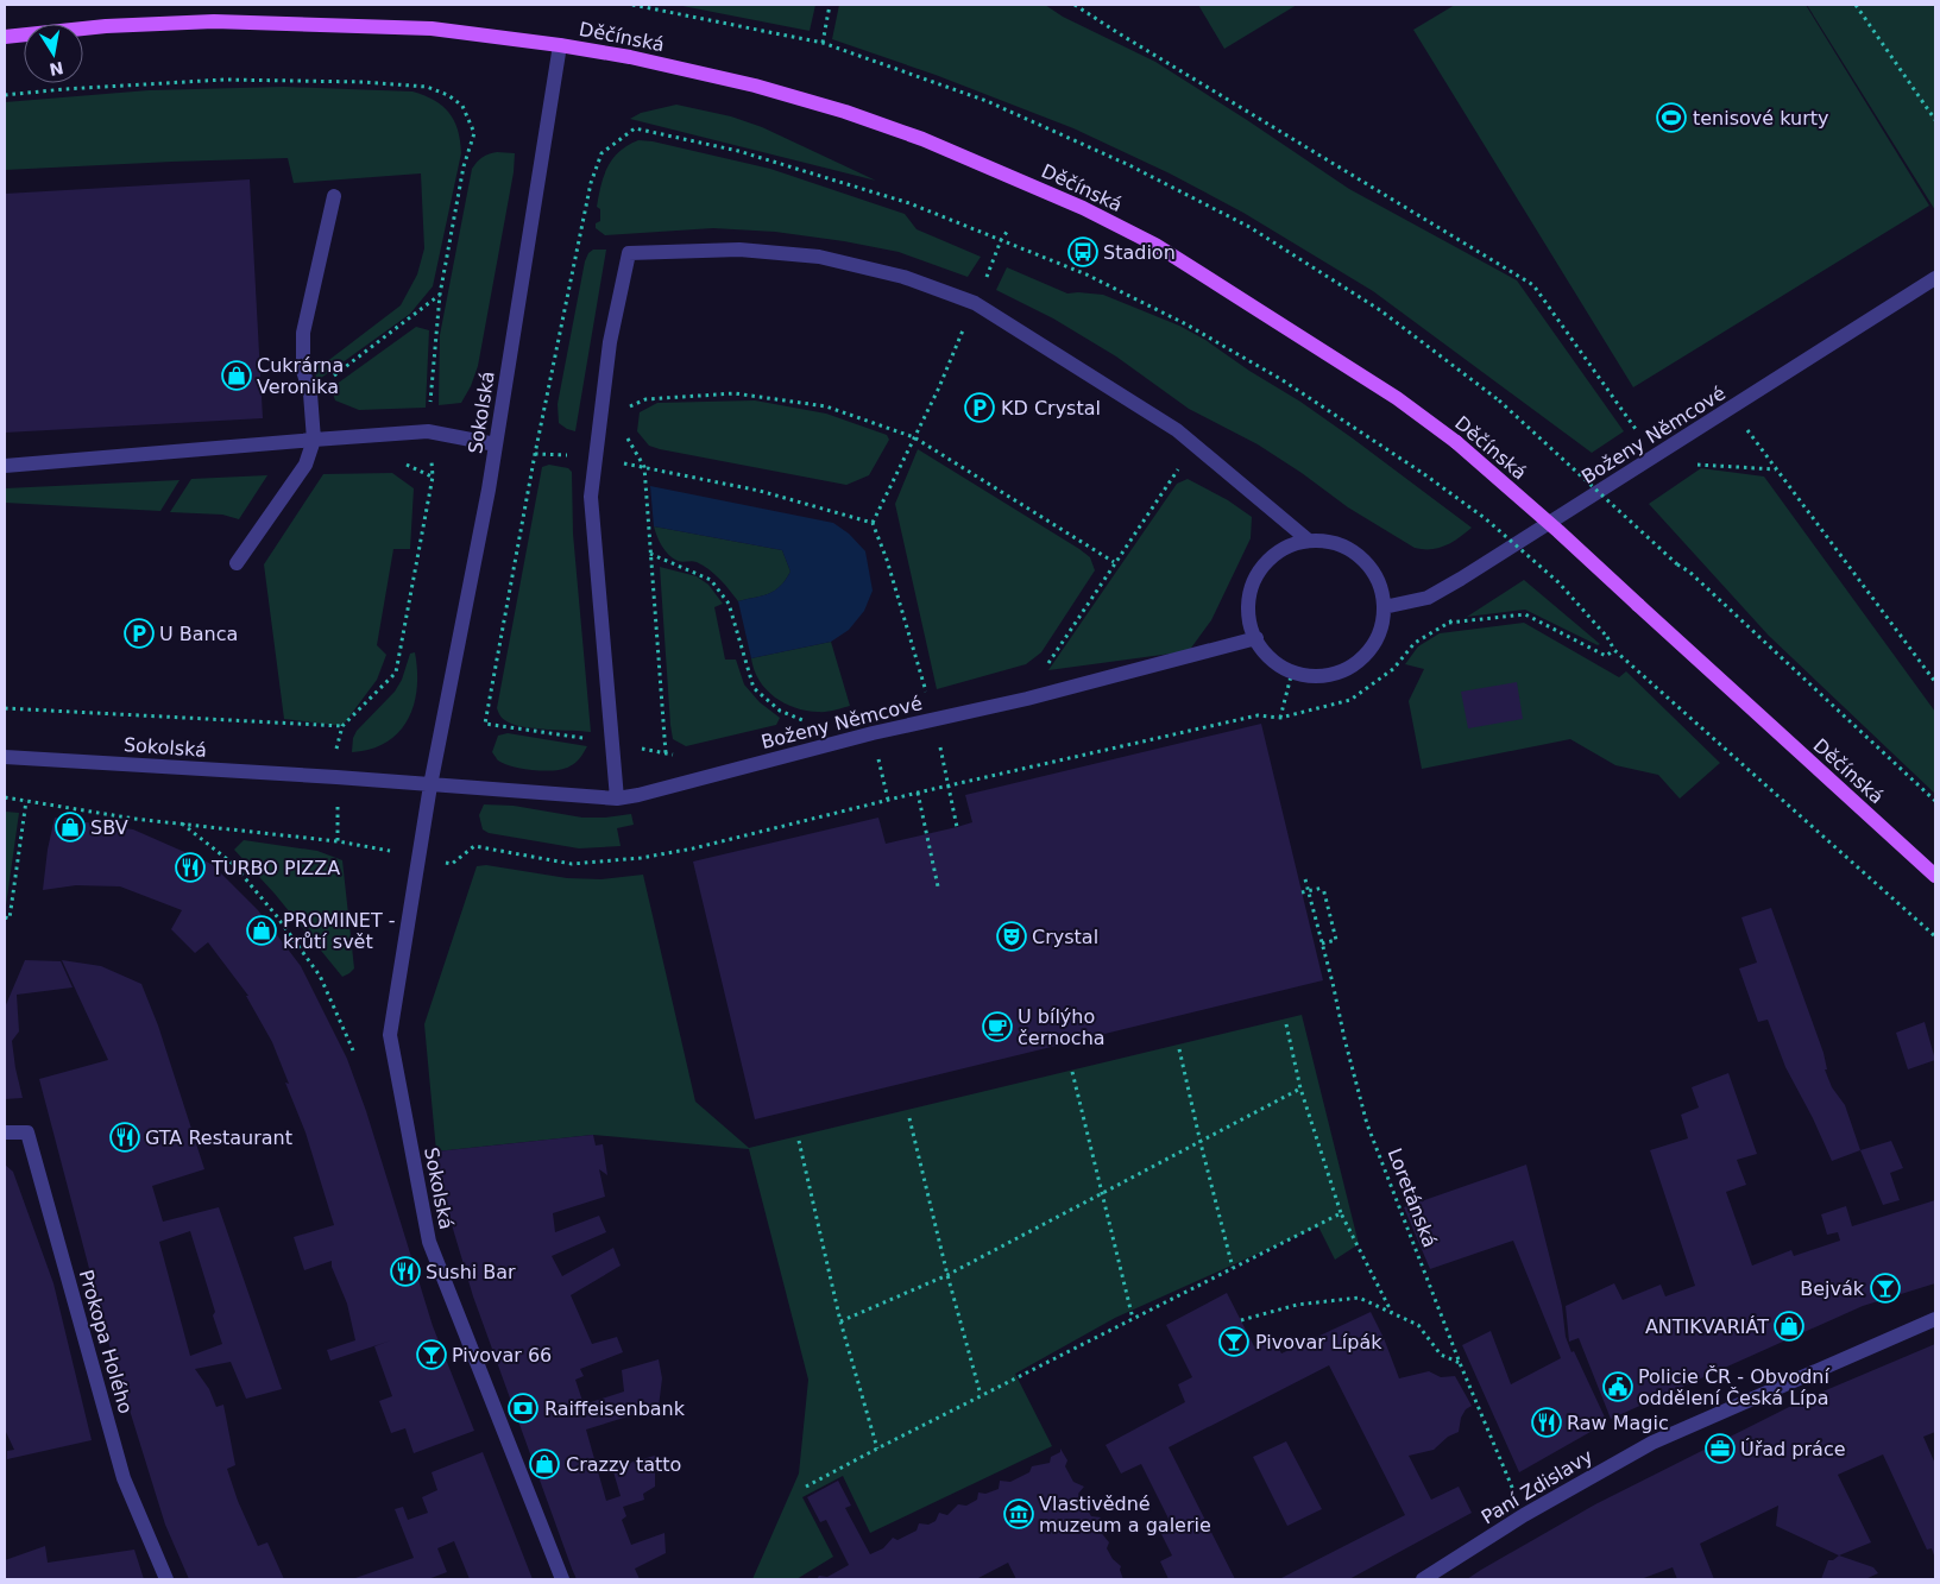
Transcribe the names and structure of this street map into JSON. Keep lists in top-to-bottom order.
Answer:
{
  "streets": {
    "main road": ["Děčínská"],
    "street": [
      "Sokolská",
      "Boženy Němcové",
      "Prokopa Holého",
      "Paní Zdislavy"
    ],
    "path": ["Loretánská"]
  },
  "crossings": [
    ["Děčínská", "Sokolská"],
    ["Sokolská", "Boženy Němcové"],
    ["Loretánská", "Paní Zdislavy"]
  ],
  "places": {
    "sports": ["tenisové kurty"],
    "bus stop": ["Stadion"],
    "shop": [
      "Cukrárna Veronika",
      "SBV",
      "PROMINET - krůtí svět",
      "ANTIKVARIÁT",
      "Crazzy tatto"
    ],
    "parking": ["KD Crystal", "U Banca"],
    "restaurant": [
      "TURBO PIZZA",
      "GTA Restaurant",
      "Sushi Bar",
      "Raw Magic"
    ],
    "theatre": ["Crystal"],
    "cafe": ["U bílýho černocha"],
    "bar": ["Bejvák", "Pivovar Lípák", "Pivovar 66"],
    "public building": ["Policie ČR - Obvodní oddělení Česká Lípa"],
    "bank": ["Raiffeisenbank"],
    "office": ["Úřad práce"],
    "museum": ["Vlastivědné muzeum a galerie"]
  },
  "north": "bottom"
}
